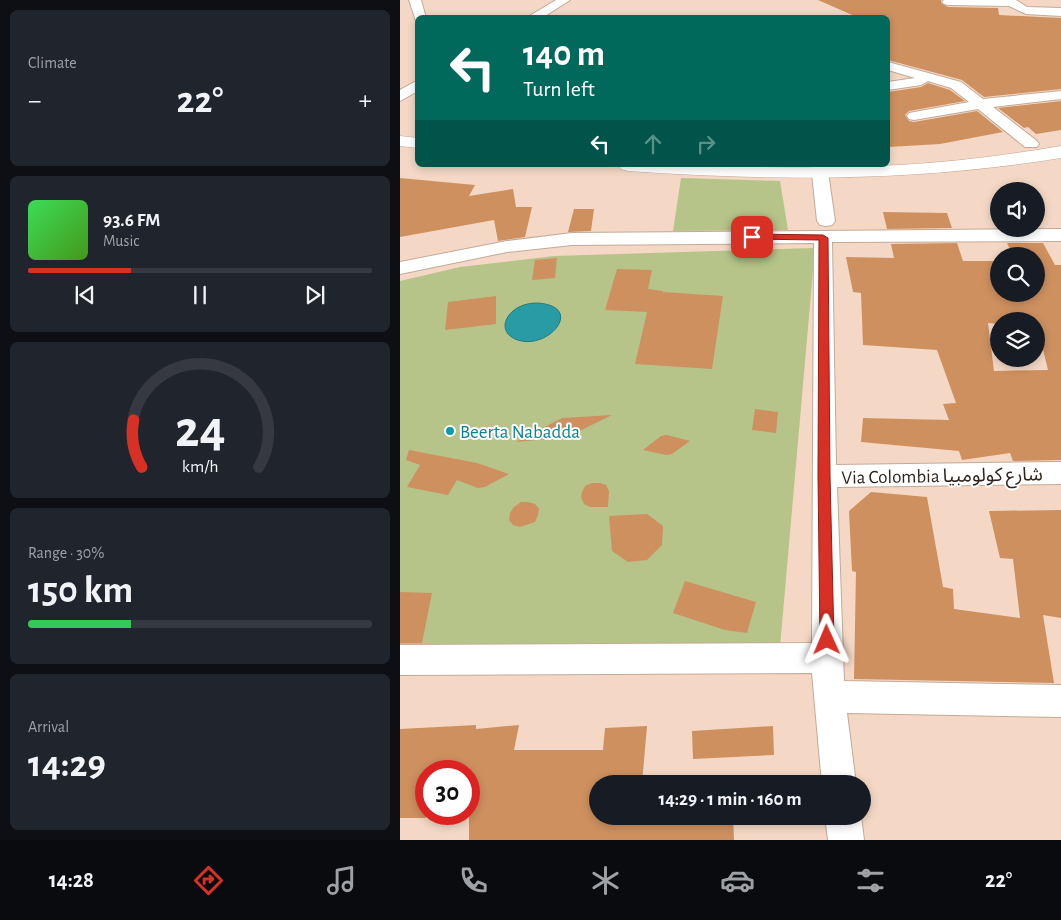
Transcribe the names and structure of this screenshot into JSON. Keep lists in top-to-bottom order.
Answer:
{
  "streets": {
    "street": ["Via Colombia شارع كولومبيا"]
  },
  "places": ["Beerta Nabadda"],
  "page": {
    "tile": [
      "Climate",
      ["Range · 30%", "150 km"],
      ["Arrival", "14:29"]
    ],
    "turn": ["140 m", "Turn left"],
    "heat": ["−", "22°", "+"],
    "song": ["93.6 FM", "Music"],
    "limit": "30",
    "trip": "14:29 · 1 min · 160 m",
    "tabs": ["14:28", "22°"],
    "gauge": ["24", "km/h"]
  }
}
